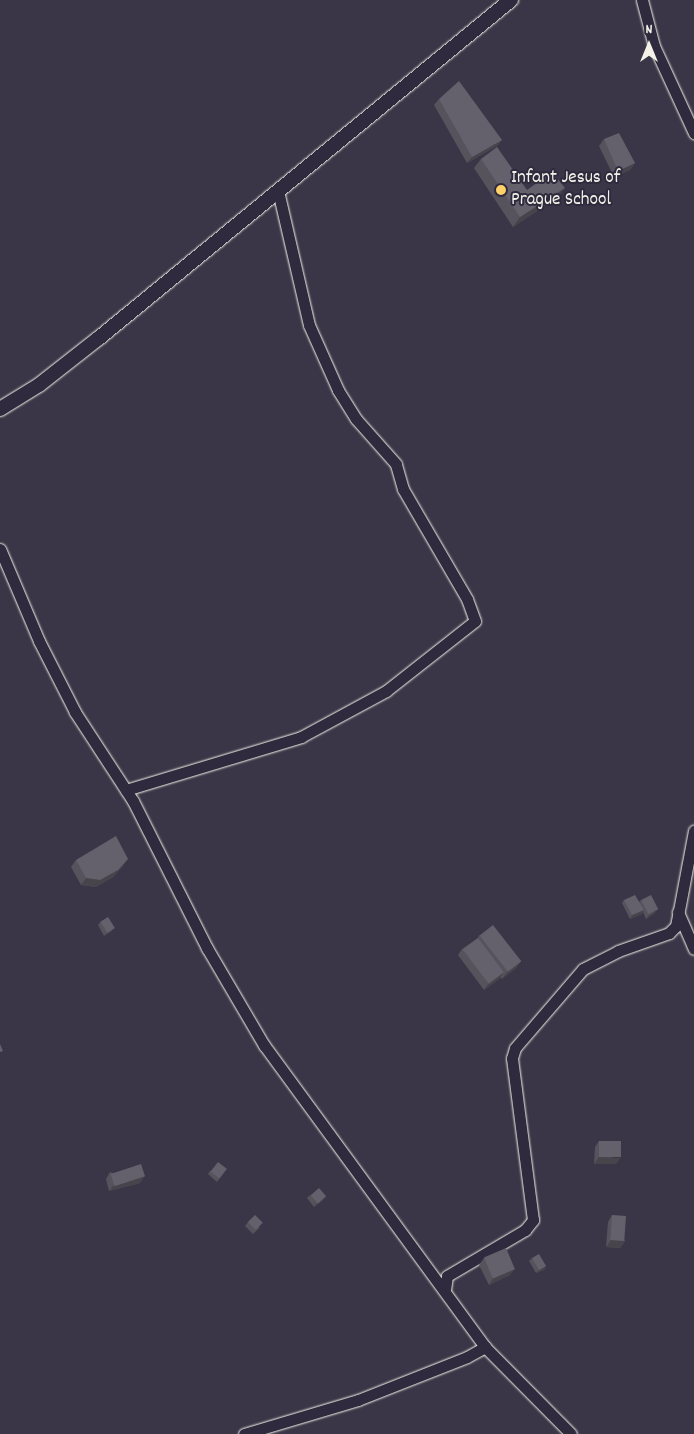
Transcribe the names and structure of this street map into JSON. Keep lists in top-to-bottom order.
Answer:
{
  "places": ["Infant Jesus of Prague School"],
  "north": "top"
}
